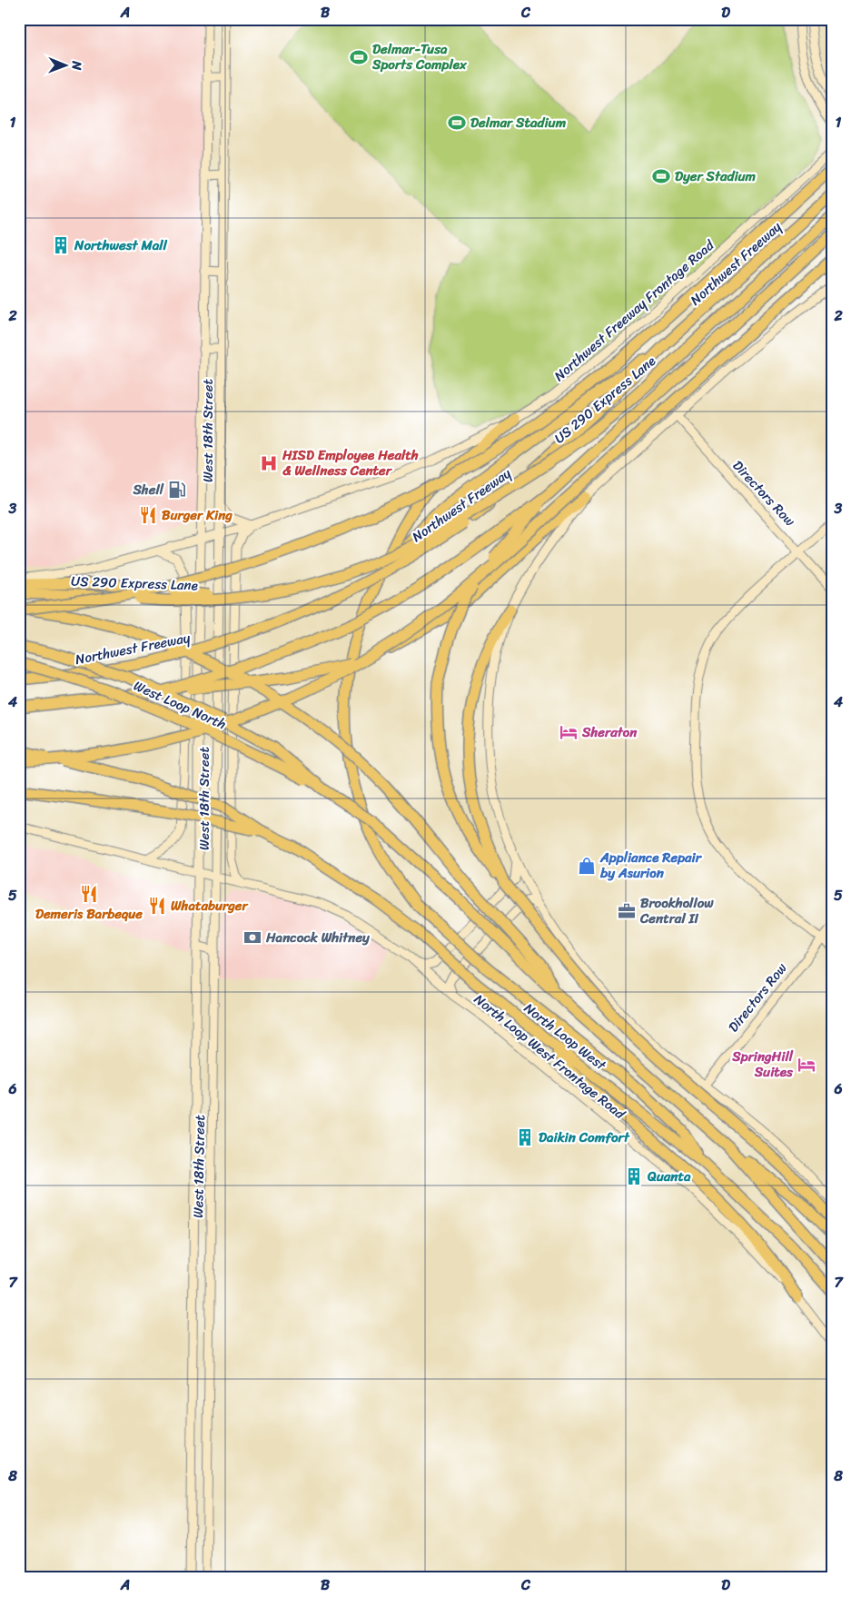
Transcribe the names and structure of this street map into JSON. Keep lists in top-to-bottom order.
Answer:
{
  "streets": {
    "highway": [
      "Northwest Freeway",
      "US 290 Express Lane",
      "West Loop North",
      "North Loop West"
    ],
    "main road": [
      "Northwest Freeway Frontage Road",
      "West 18th Street",
      "Directors Row",
      "North Loop West Frontage Road"
    ]
  },
  "crossings": [
    ["Northwest Freeway Frontage Road", "West 18th Street"],
    ["West 18th Street", "North Loop West Frontage Road"],
    ["West Loop North", "North Loop West"]
  ],
  "places": {
    "sports": ["Delmar-Tusa Sports Complex", "Delmar Stadium", "Dyer Stadium"],
    "building": ["Northwest Mall", "Daikin Comfort", "Quanta"],
    "hospital": ["HISD Employee Health & Wellness Center"],
    "fuel station": ["Shell"],
    "restaurant": ["Burger King", "Demeris Barbeque", "Whataburger"],
    "hotel": ["Sheraton", "SpringHill Suites"],
    "shop": ["Appliance Repair by Asurion"],
    "office": ["Brookhollow Central II"],
    "bank": ["Hancock Whitney"]
  },
  "north": "right",
  "grid": {
    "columns": [
      "A",
      "B",
      "C",
      "D"
    ],
    "rows": [
      "1",
      "2",
      "3",
      "4",
      "5",
      "6",
      "7",
      "8"
    ]
  }
}
